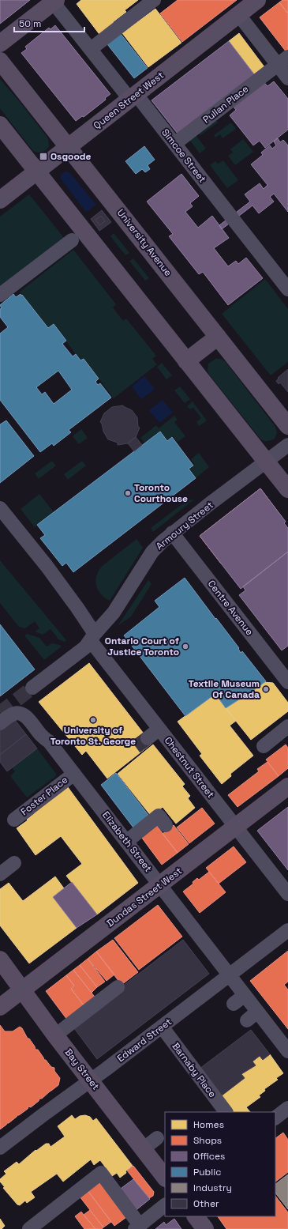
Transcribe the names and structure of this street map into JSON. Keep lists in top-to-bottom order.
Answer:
{
  "streets": {
    "main road": [
      "Queen Street West",
      "University Avenue",
      "Dundas Street West",
      "Bay Street"
    ],
    "street": [
      "Pullan Place",
      "Simcoe Street",
      "Armoury Street",
      "Centre Avenue",
      "Chestnut Street",
      "Foster Place",
      "Elizabeth Street",
      "Edward Street",
      "Barnaby Place"
    ]
  },
  "crossings": [
    ["Queen Street West", "Simcoe Street"],
    ["Queen Street West", "University Avenue"],
    ["Pullan Place", "Simcoe Street"],
    ["Armoury Street", "Centre Avenue"],
    ["Armoury Street", "Chestnut Street"],
    ["Chestnut Street", "Dundas Street West"],
    ["Foster Place", "Elizabeth Street"],
    ["Elizabeth Street", "Dundas Street West"],
    ["Elizabeth Street", "Edward Street"],
    ["Dundas Street West", "Bay Street"],
    ["Edward Street", "Bay Street"],
    ["Edward Street", "Barnaby Place"]
  ],
  "places": {
    "transit": ["Osgoode"],
    "other": [
      "Toronto Courthouse",
      "Ontario Court of Justice Toronto",
      "Textile Museum Of Canada",
      "University of Toronto St. George"
    ]
  },
  "legend": [
    "Homes",
    "Shops",
    "Offices",
    "Public",
    "Industry",
    "Other"
  ],
  "scale_bar": "50 m"
}
